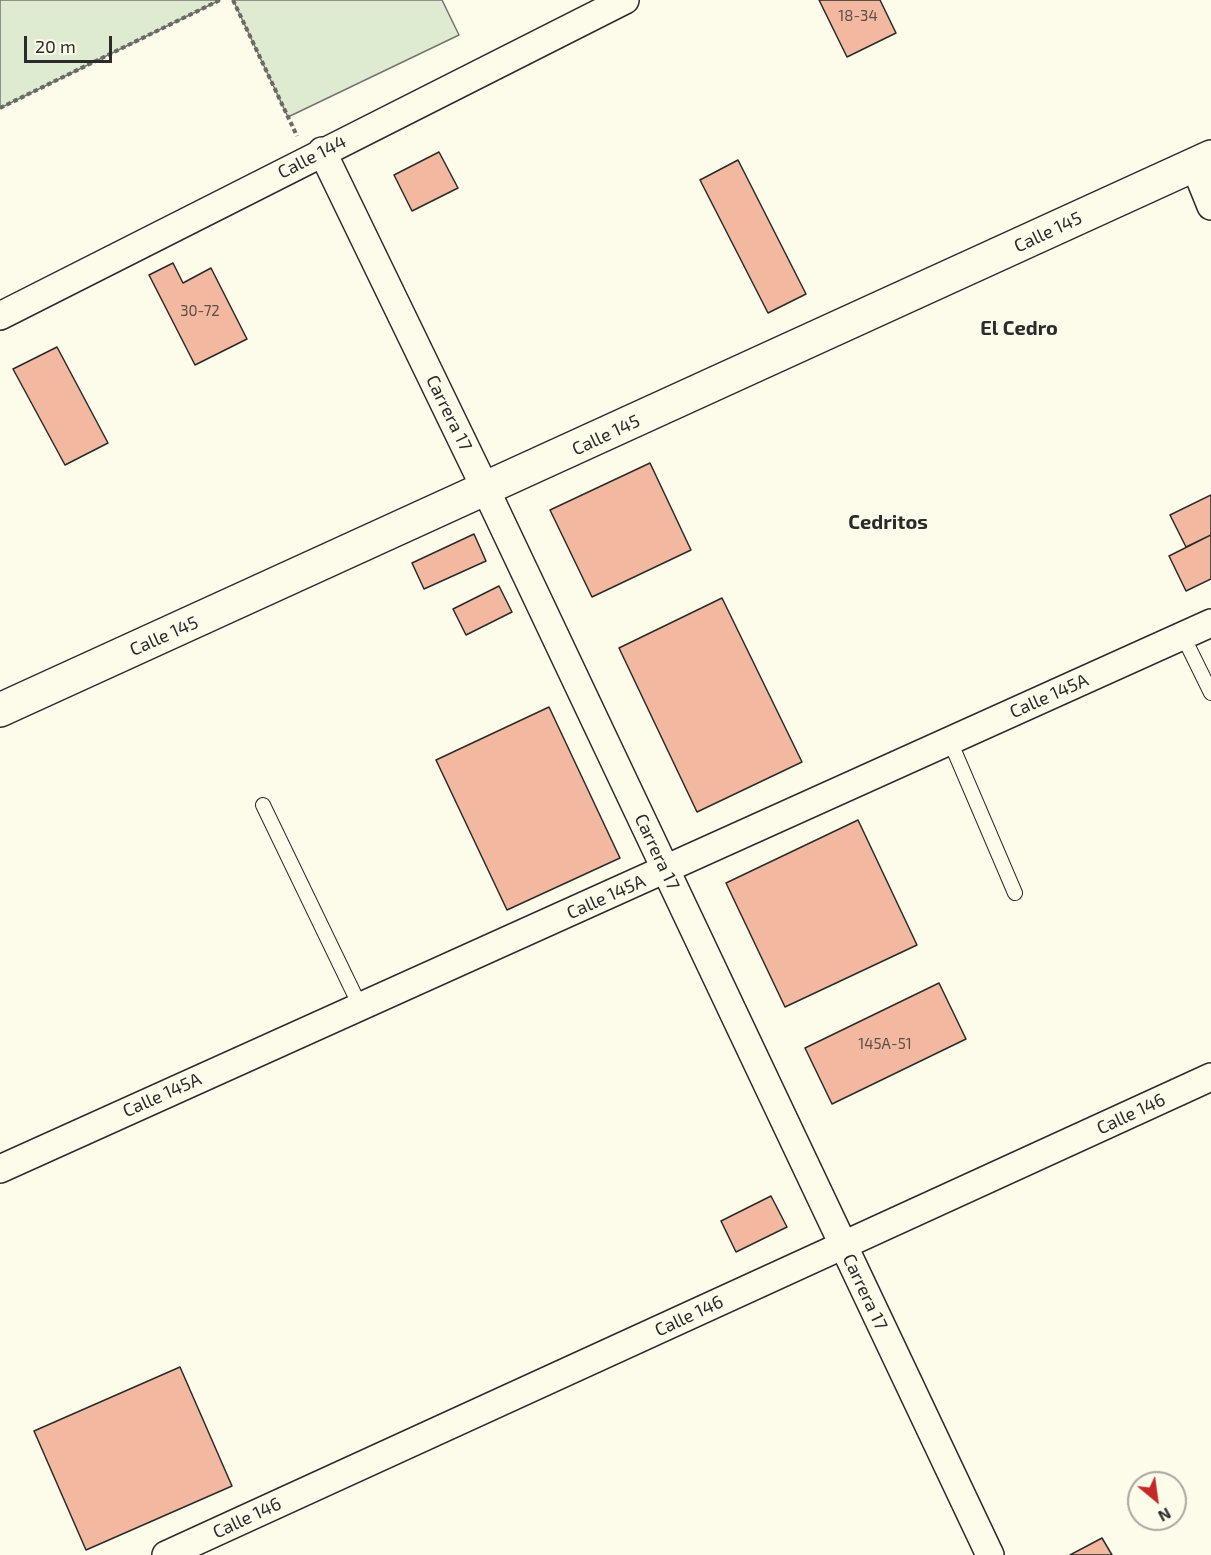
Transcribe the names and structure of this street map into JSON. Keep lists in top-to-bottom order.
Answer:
{
  "streets": {
    "street": [
      "Calle 144",
      "Calle 145",
      "Carrera 17",
      "Calle 145A",
      "Calle 146"
    ]
  },
  "crossings": [
    ["Calle 144", "Carrera 17"],
    ["Calle 145", "Carrera 17"],
    ["Carrera 17", "Calle 145A"],
    ["Carrera 17", "Calle 146"]
  ],
  "districts": ["El Cedro", "Cedritos"],
  "house_numbers": ["18-34", "30-72", "145A-51"],
  "scale_bar": "20 m",
  "north": "bottom right"
}
